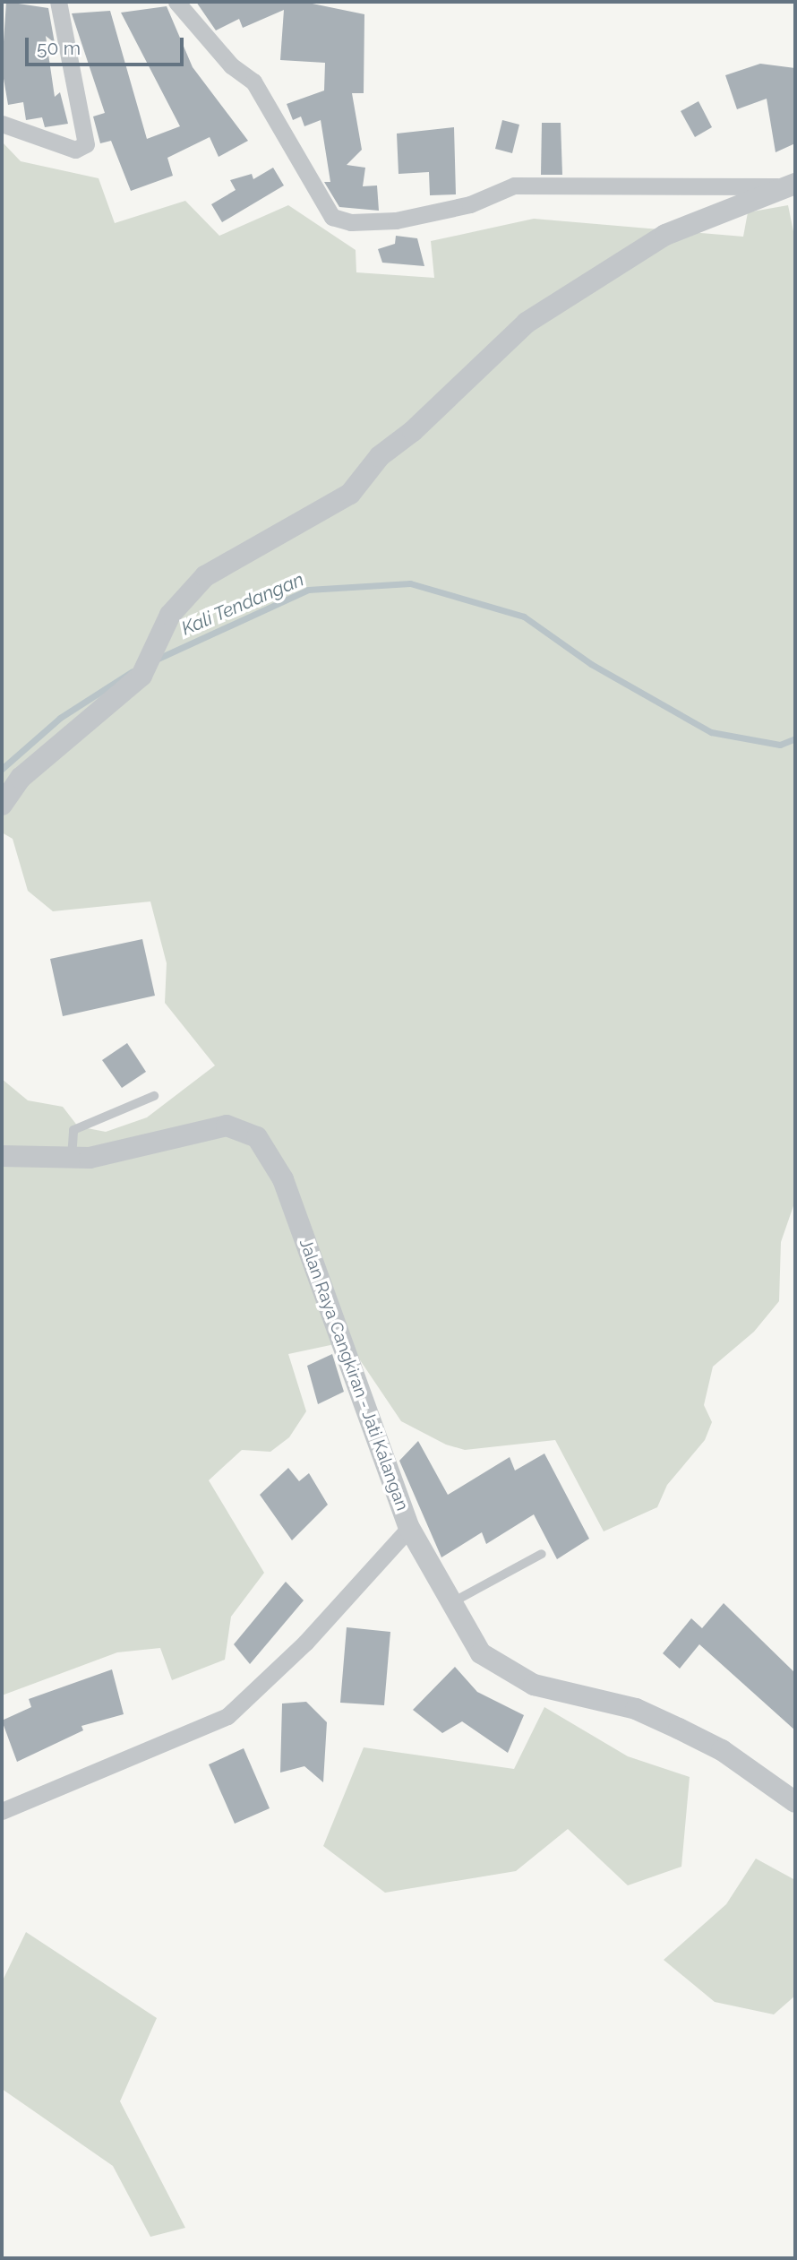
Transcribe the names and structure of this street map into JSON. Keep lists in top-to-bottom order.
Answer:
{
  "streets": {
    "street": ["Jalan Raya Cangkiran - Jati Kalangan"]
  },
  "water": ["Kali Tendangan"],
  "scale_bar": "50 m"
}
